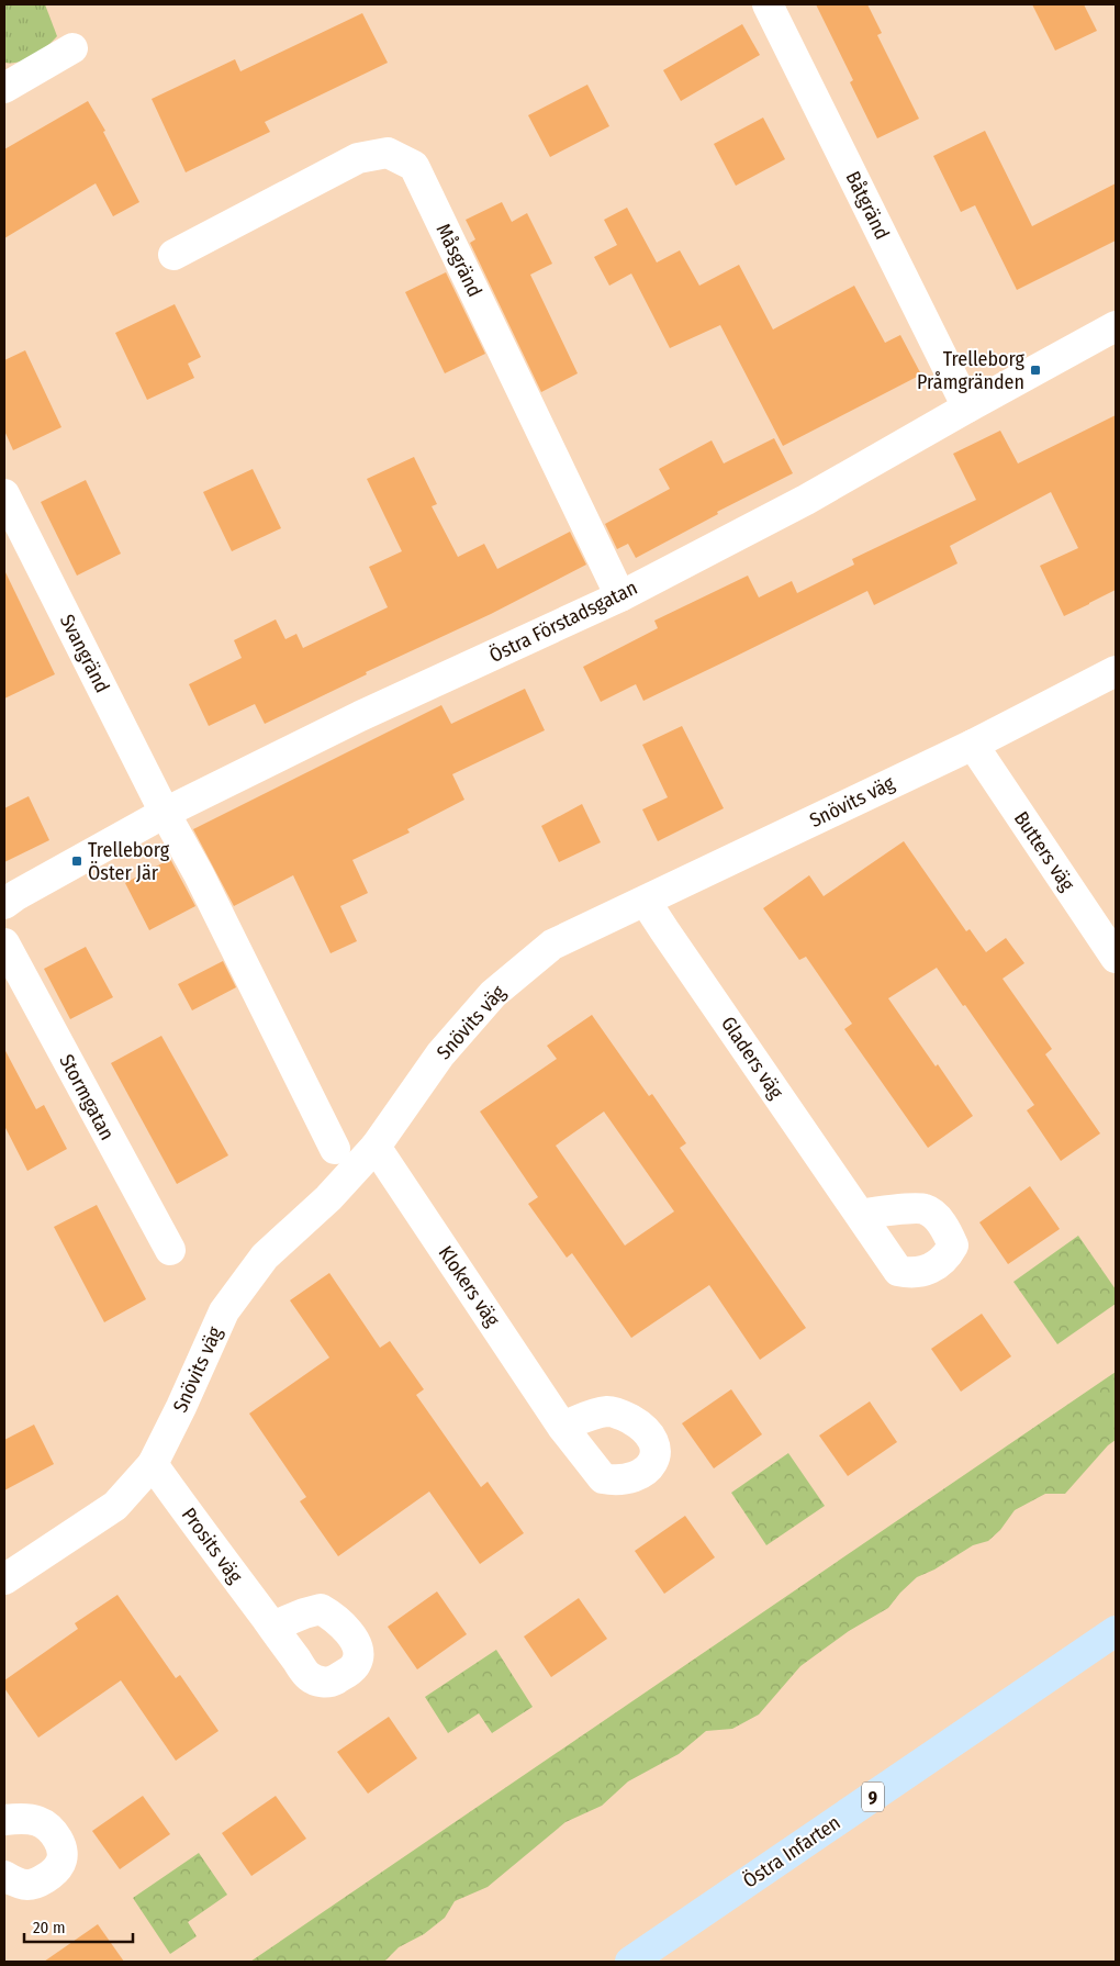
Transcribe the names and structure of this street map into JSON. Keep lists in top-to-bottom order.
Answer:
{
  "streets": {
    "main road": ["9", "Östra Infarten"],
    "street": [
      "Båtgränd",
      "Måsgränd",
      "Östra Förstadsgatan",
      "Svangränd",
      "Snövits väg",
      "Butters väg",
      "Gladers väg",
      "Stormgatan",
      "Klokers väg",
      "Prosits väg"
    ]
  },
  "crossings": [
    ["Båtgränd", "Östra Förstadsgatan"],
    ["Måsgränd", "Östra Förstadsgatan"],
    ["Östra Förstadsgatan", "Svangränd"],
    ["Snövits väg", "Butters väg"],
    ["Snövits väg", "Gladers väg"],
    ["Snövits väg", "Klokers väg"],
    ["Snövits väg", "Prosits väg"]
  ],
  "places": {
    "transit": ["Trelleborg Pråmgränden", "Trelleborg Öster Jär"]
  },
  "scale_bar": "20 m"
}
